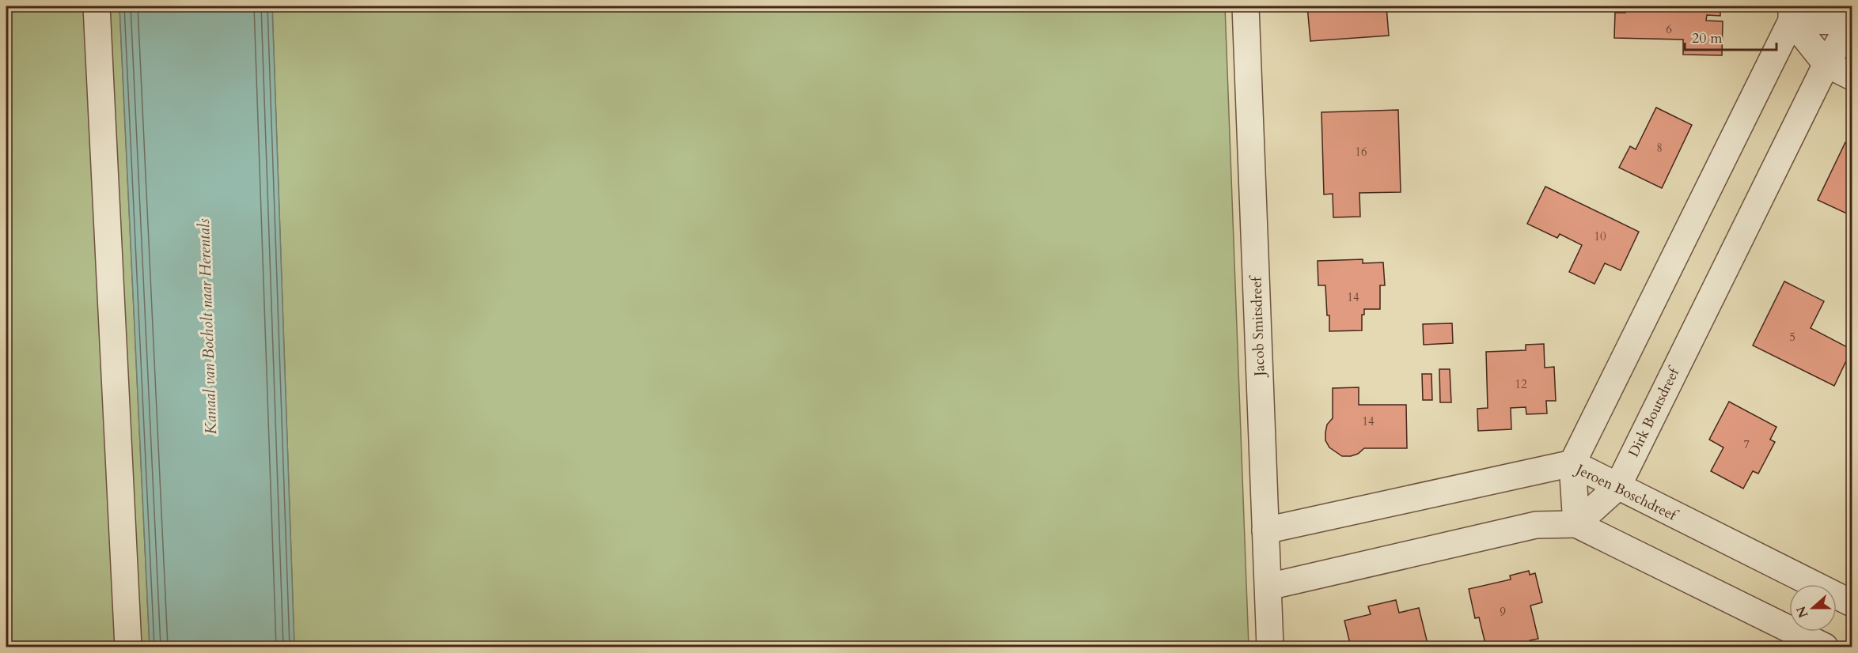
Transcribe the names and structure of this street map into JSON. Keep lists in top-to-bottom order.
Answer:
{
  "streets": {
    "street": ["Jacob Smitsdreef", "Dirk Boutsdreef", "Jeroen Boschdreef"]
  },
  "crossings": [
    ["Dirk Boutsdreef", "Jeroen Boschdreef"]
  ],
  "water": ["Kanaal van Bocholt naar Herentals"],
  "house_numbers": [
    "6",
    "8",
    "16",
    "10",
    "14",
    "5",
    "12",
    "14",
    "7",
    "9"
  ],
  "scale_bar": "20 m",
  "north": "left"
}
